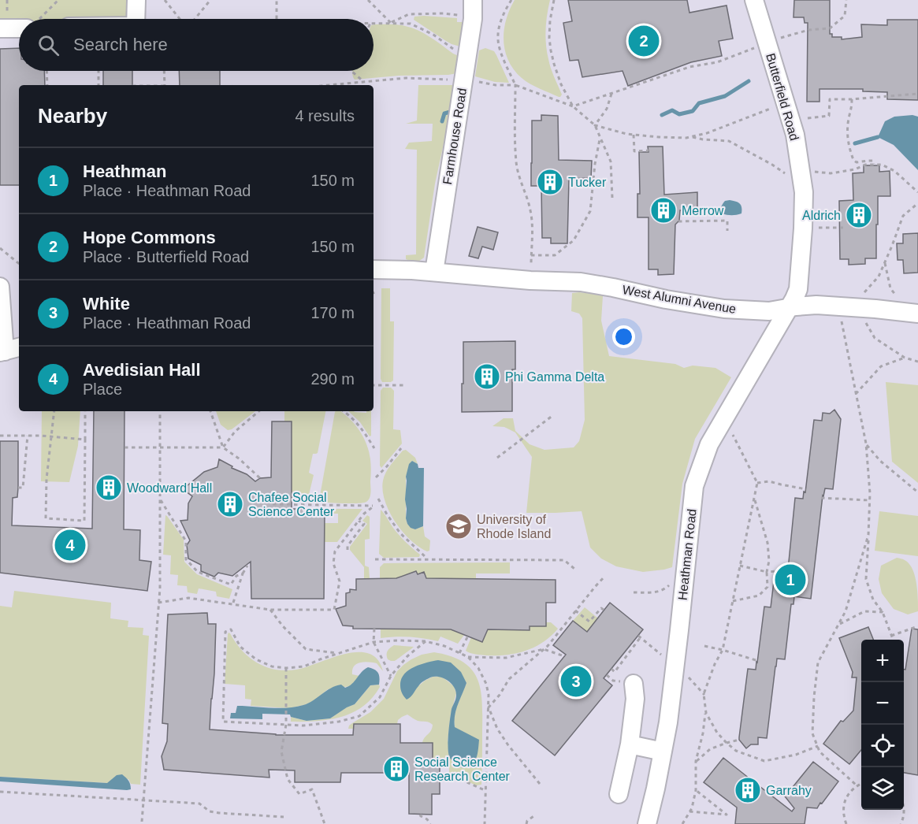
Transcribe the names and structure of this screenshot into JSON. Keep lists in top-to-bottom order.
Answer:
{
  "streets": {
    "street": [
      "Butterfield Road",
      "Farmhouse Road",
      "West Alumni Avenue",
      "Heathman Road"
    ]
  },
  "crossings": [
    ["Butterfield Road", "West Alumni Avenue"],
    ["Butterfield Road", "Heathman Road"],
    ["Farmhouse Road", "West Alumni Avenue"],
    ["West Alumni Avenue", "Heathman Road"]
  ],
  "places": {
    "building": [
      "Tucker",
      "Merrow",
      "Aldrich",
      "Phi Gamma Delta",
      "Woodward Hall",
      "Chafee Social Science Center",
      "Social Science Research Center",
      "Garrahy"
    ],
    "school or university": ["University of Rhode Island"]
  },
  "page": {
    "search": "Search here",
    "pins": [
      "2",
      "4",
      "1",
      "3"
    ],
    "heading": ["Nearby", "4 results"],
    "list": [
      {
        "mark": "1",
        "name": "Heathman",
        "note": "Place · Heathman Road",
        "value": "150 m"
      },
      {
        "mark": "2",
        "name": "Hope Commons",
        "note": "Place · Butterfield Road",
        "value": "150 m"
      },
      {
        "mark": "3",
        "name": "White",
        "note": "Place · Heathman Road",
        "value": "170 m"
      },
      {
        "mark": "4",
        "name": "Avedisian Hall",
        "note": "Place",
        "value": "290 m"
      }
    ],
    "map_buttons": ["+", "−"]
  }
}
